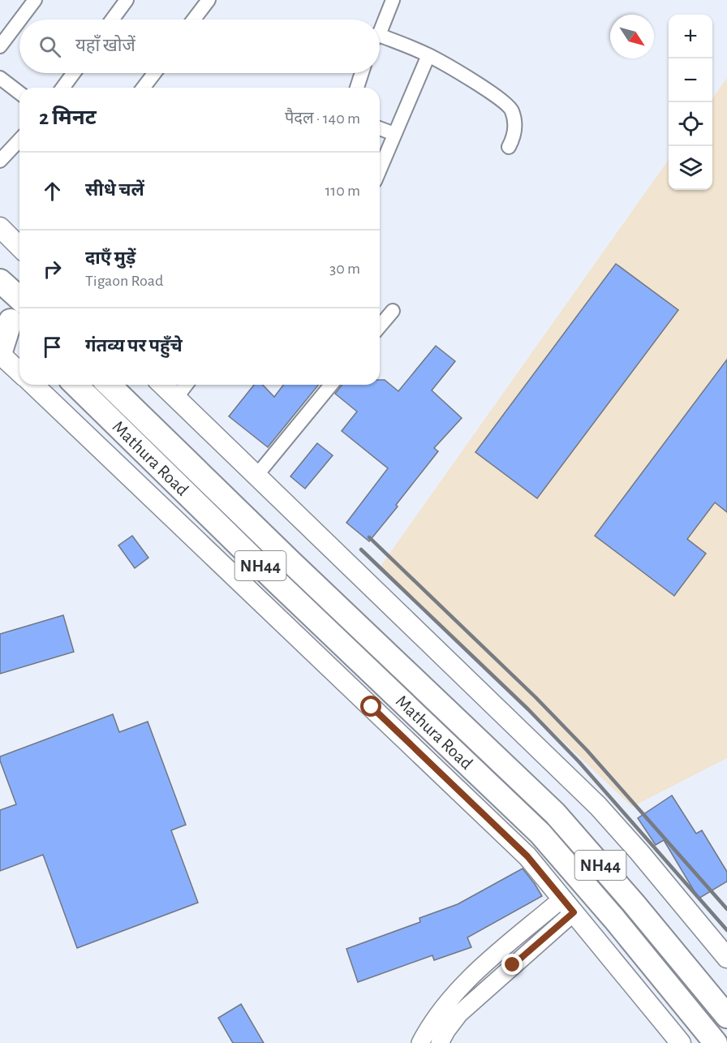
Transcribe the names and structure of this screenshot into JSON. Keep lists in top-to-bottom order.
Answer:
{
  "streets": {
    "highway": ["Mathura Road", "NH44"]
  },
  "north": "bottom right",
  "page": {
    "map_buttons": ["+", "−"],
    "search": "यहाँ खोजें",
    "heading": ["2 मिनट", "पैदल · 140 m"],
    "list": [
      ["सीधे चलें", "110 m"],
      ["दाएँ मुड़ें", "Tigaon Road", "30 m"],
      "गंतव्य पर पहुँचे"
    ]
  }
}
